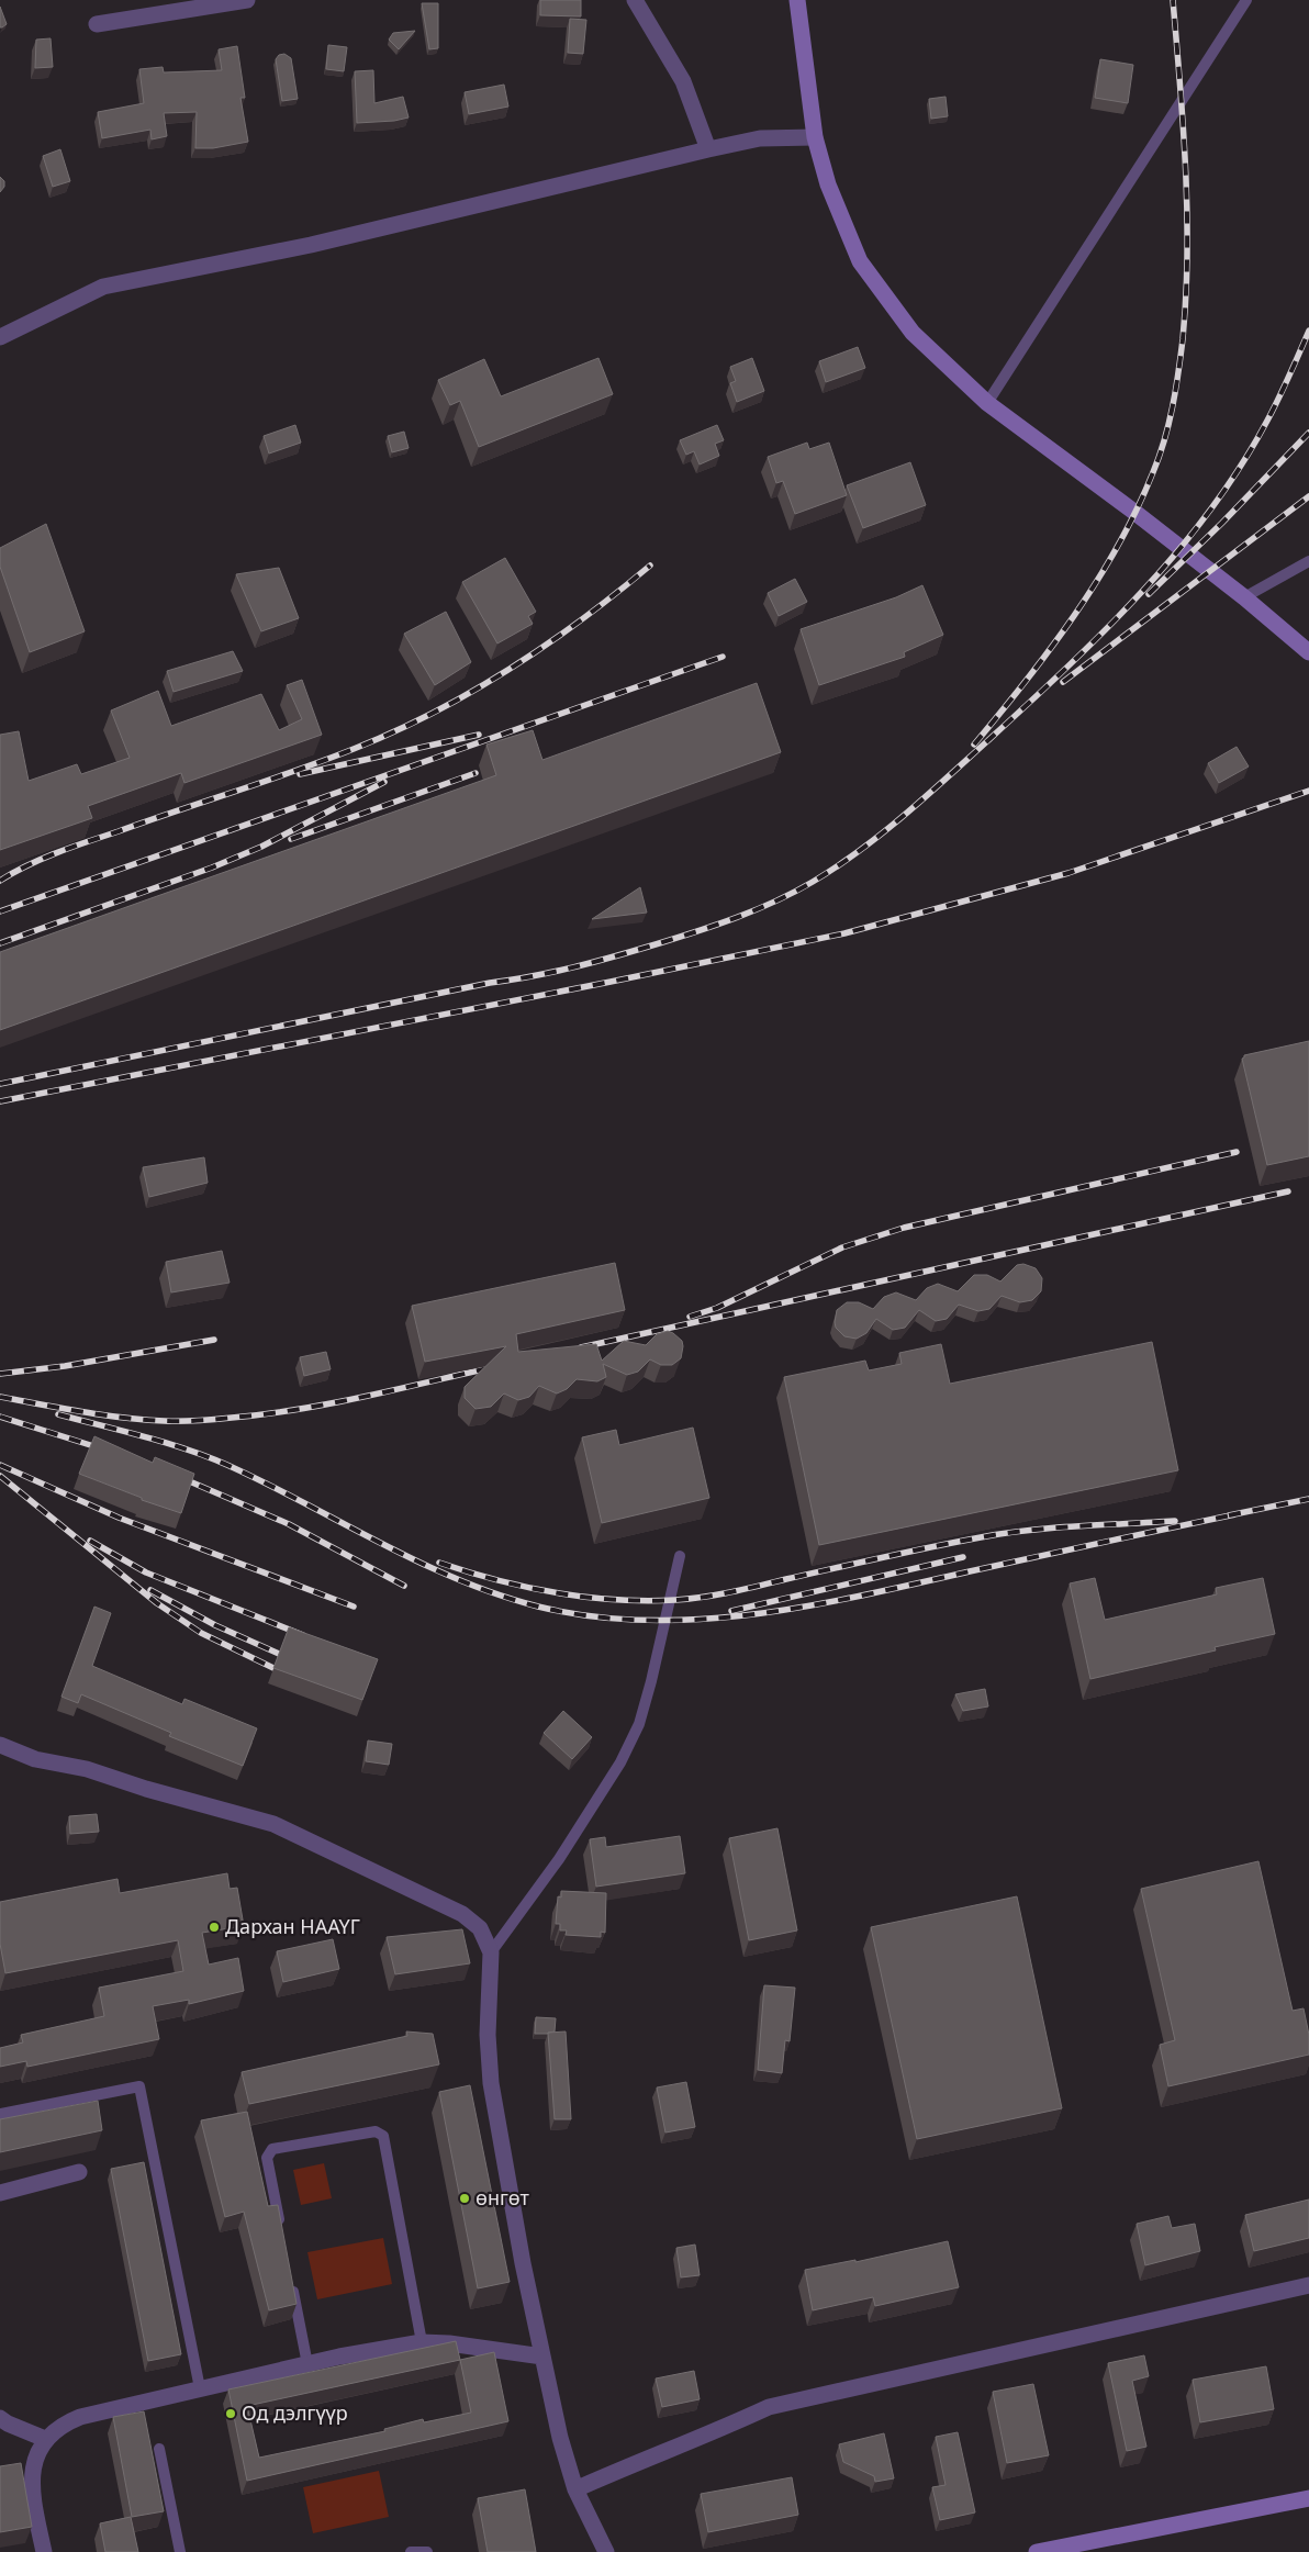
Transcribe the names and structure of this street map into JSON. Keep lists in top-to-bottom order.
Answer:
{
  "places": ["Дархан НААҮГ", "өнгөт", "Од дэлгүүр"]
}
